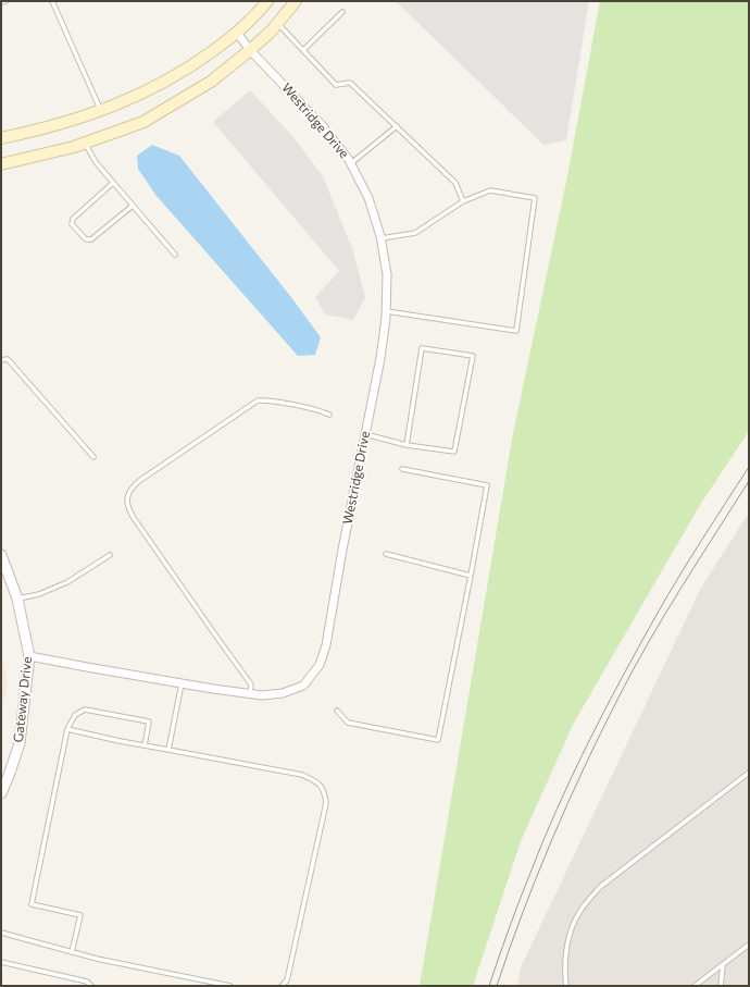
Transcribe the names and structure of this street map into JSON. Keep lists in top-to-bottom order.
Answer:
{
  "streets": {
    "street": ["Westridge Drive", "Gateway Drive"]
  },
  "crossings": [
    ["Westridge Drive", "Gateway Drive"]
  ]
}
